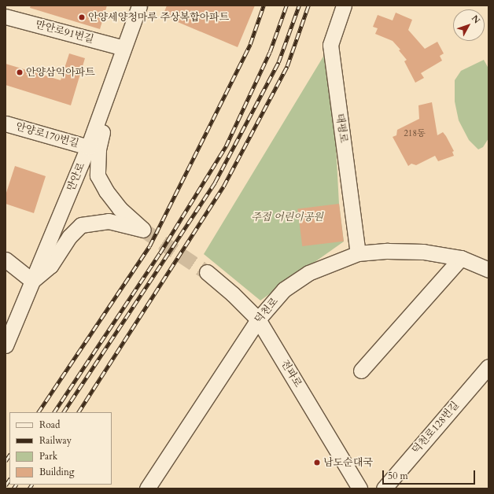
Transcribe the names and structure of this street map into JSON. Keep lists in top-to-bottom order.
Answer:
{
  "streets": {
    "street": [
      "만안로91번길",
      "태평로",
      "안양로170번길",
      "만안로",
      "덕천로",
      "전파로",
      "덕천로128번길"
    ]
  },
  "crossings": [
    ["만안로91번길", "만안로"],
    ["태평로", "덕천로"],
    ["안양로170번길", "만안로"],
    ["덕천로", "전파로"]
  ],
  "parks": ["주접 어린이공원"],
  "places": ["안양세양청마루 주상복합아파트", "안양삼익아파트", "남도순대국"],
  "house_numbers": ["218동"],
  "legend": [
    "Road",
    "Railway",
    "Park",
    "Building"
  ],
  "scale_bar": "50 m",
  "north": "top right"
}
